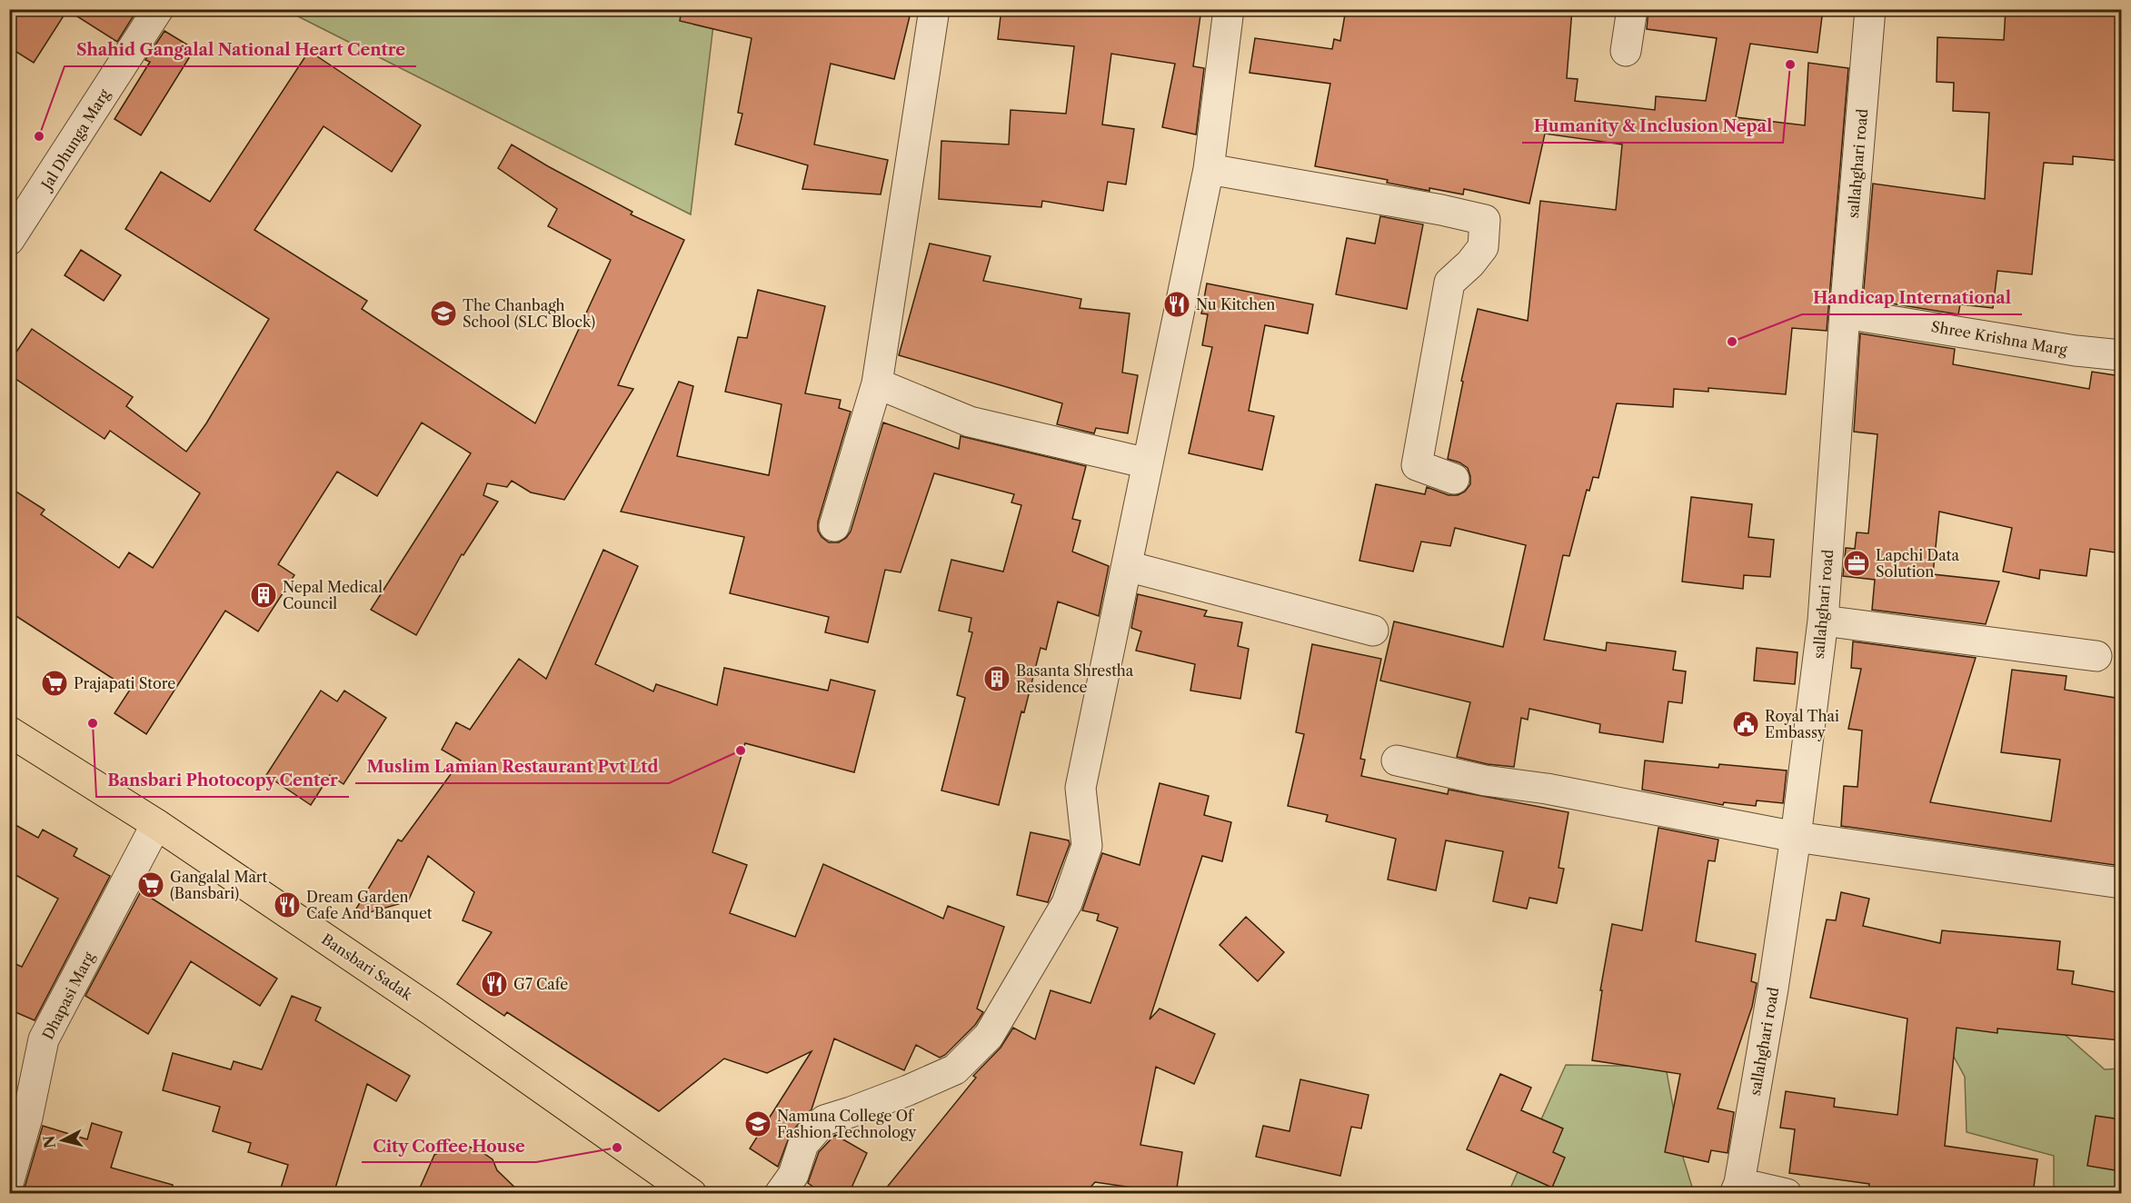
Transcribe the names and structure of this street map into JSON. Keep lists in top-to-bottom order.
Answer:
{
  "streets": {
    "main road": ["Bansbari Sadak"],
    "street": [
      "Jal Dhunga Marg",
      "sallahghari road",
      "Shree Krishna Marg",
      "Dhapasi Marg"
    ]
  },
  "crossings": [
    ["sallahghari road", "Shree Krishna Marg"],
    ["Bansbari Sadak", "Dhapasi Marg"]
  ],
  "places": {
    "other": [
      "Humanity & Inclusion Nepal",
      "Shahid Gangalal National Heart Centre",
      "Handicap International",
      "Bansbari Photocopy Center",
      "Muslim Lamian Restaurant Pvt Ltd",
      "City Coffee House"
    ],
    "restaurant": ["Nu Kitchen", "Dream Garden Cafe And Banquet", "G7 Cafe"],
    "school or university": ["The Chanbagh School (SLC Block)", "Namuna College Of Fashion Technology"],
    "office": ["Lapchi Data Solution"],
    "building": ["Nepal Medical Council", "Basanta Shrestha Residence"],
    "supermarket": ["Prajapati Store", "Gangalal Mart (Bansbari)"],
    "public building": ["Royal Thai Embassy"]
  },
  "north": "left"
}
